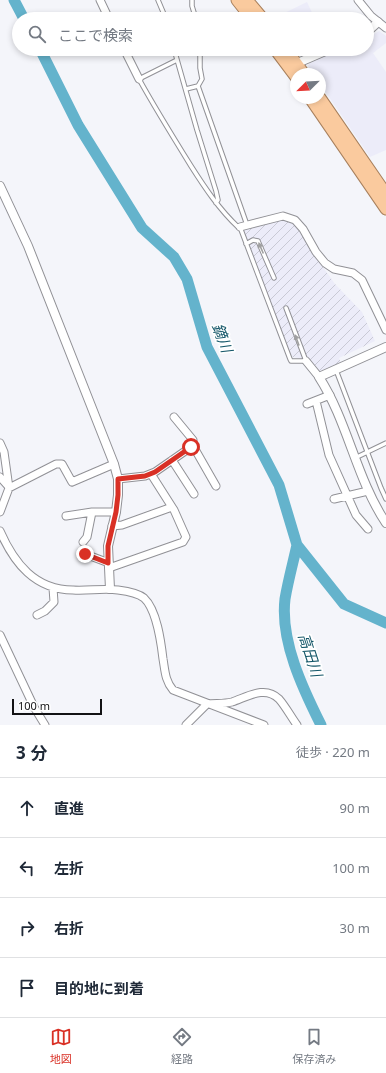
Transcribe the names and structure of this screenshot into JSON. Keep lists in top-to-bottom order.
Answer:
{
  "water": ["鏑川", "高田川"],
  "scale_bar": "100 m",
  "north": "bottom left",
  "page": {
    "search": "ここで検索",
    "scale": "100 m",
    "heading": ["3 分", "徒歩 · 220 m"],
    "list": [
      ["直進", "90 m"],
      ["左折", "100 m"],
      ["右折", "30 m"],
      "目的地に到着"
    ],
    "nav": ["地図", "経路", "保存済み"]
  }
}
